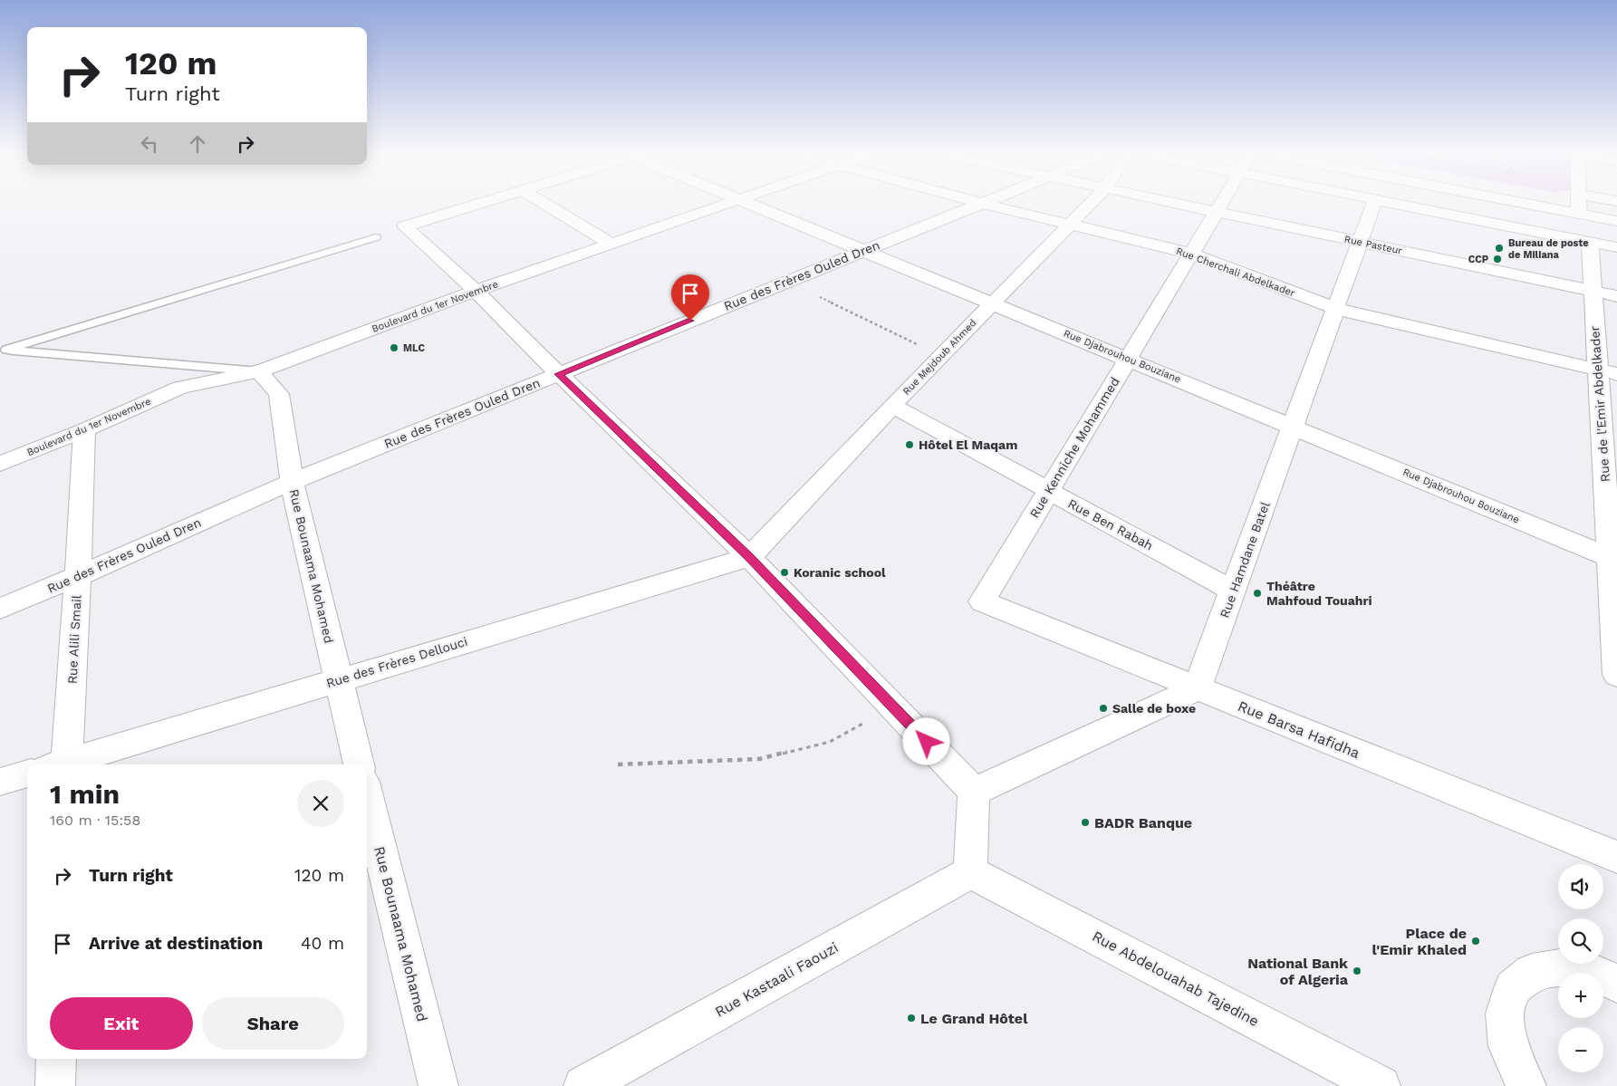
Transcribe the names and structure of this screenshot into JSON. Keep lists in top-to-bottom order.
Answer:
{
  "streets": {
    "street": [
      "Rue Pasteur",
      "Rue Cherchali Abdelkader",
      "Rue des Frères Ouled Dren",
      "Boulevard du 1er Novembre",
      "Rue Djabrouhou Bouziane",
      "Rue Mejdoub Ahmed",
      "Rue de l'Emir Abdelkader",
      "Rue Kenniche Mohammed",
      "Rue Ben Rabah",
      "Rue Hamdane Batel",
      "Rue Bounaama Mohamed",
      "Rue Alili Smail",
      "Rue des Frères Dellouci",
      "Rue Barsa Hafidha",
      "Rue Abdelouahab Tajedine",
      "Rue Kastaali Faouzi"
    ]
  },
  "crossings": [
    ["Rue Pasteur", "Rue de l'Emir Abdelkader"],
    ["Rue Pasteur", "Rue Kenniche Mohammed"],
    ["Rue Pasteur", "Rue Hamdane Batel"],
    ["Rue Cherchali Abdelkader", "Rue Mejdoub Ahmed"],
    ["Rue Cherchali Abdelkader", "Rue de l'Emir Abdelkader"],
    ["Rue Cherchali Abdelkader", "Rue Kenniche Mohammed"],
    ["Rue Cherchali Abdelkader", "Rue Hamdane Batel"],
    ["Rue des Frères Ouled Dren", "Rue Djabrouhou Bouziane"],
    ["Rue des Frères Ouled Dren", "Rue Bounaama Mohamed"],
    ["Rue des Frères Ouled Dren", "Rue Alili Smail"],
    ["Boulevard du 1er Novembre", "Rue Bounaama Mohamed"],
    ["Boulevard du 1er Novembre", "Rue Alili Smail"],
    ["Rue Djabrouhou Bouziane", "Rue Mejdoub Ahmed"],
    ["Rue Djabrouhou Bouziane", "Rue de l'Emir Abdelkader"],
    ["Rue Djabrouhou Bouziane", "Rue Kenniche Mohammed"],
    ["Rue Djabrouhou Bouziane", "Rue Hamdane Batel"],
    ["Rue Mejdoub Ahmed", "Rue Ben Rabah"],
    ["Rue Mejdoub Ahmed", "Rue des Frères Dellouci"],
    ["Rue Kenniche Mohammed", "Rue Ben Rabah"],
    ["Rue Kenniche Mohammed", "Rue Barsa Hafidha"],
    ["Rue Ben Rabah", "Rue Hamdane Batel"],
    ["Rue Hamdane Batel", "Rue Barsa Hafidha"],
    ["Rue Bounaama Mohamed", "Rue des Frères Dellouci"],
    ["Rue Abdelouahab Tajedine", "Rue Kastaali Faouzi"]
  ],
  "places": [
    "Bureau de poste de Miliana",
    "CCP",
    "MLC",
    "Hôtel El Maqam",
    "Koranic school",
    "Théâtre Mahfoud Touahri",
    "Salle de boxe",
    "BADR Banque",
    "Place de l'Emir Khaled",
    "National Bank of Algeria",
    "Le Grand Hôtel"
  ],
  "page": {
    "turn": ["120 m", "Turn right"],
    "heading": ["1 min", "160 m · 15:58"],
    "list": [
      {
        "name": "Turn right",
        "value": "120 m"
      },
      {
        "name": "Arrive at destination",
        "value": "40 m"
      }
    ],
    "map_buttons": ["+", "−"],
    "buttons": ["Exit", "Share"]
  }
}
